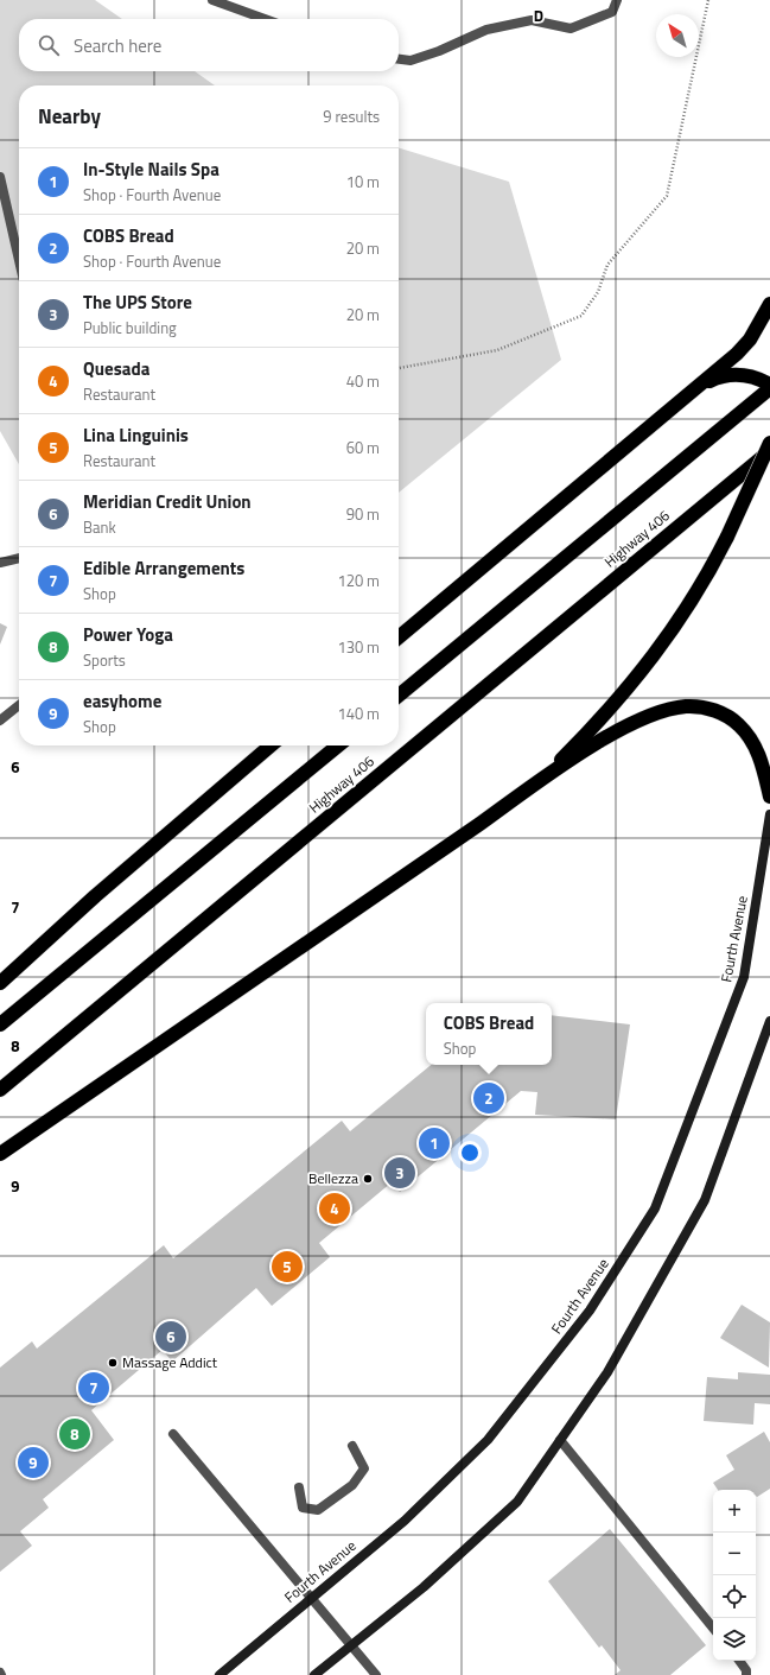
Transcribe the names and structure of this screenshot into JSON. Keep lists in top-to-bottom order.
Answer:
{
  "streets": {
    "highway": ["Highway 406"],
    "main road": ["Fourth Avenue"]
  },
  "places": ["Bellezza", "Massage Addict"],
  "north": "top left",
  "page": {
    "search": "Search here",
    "heading": ["Nearby", "9 results"],
    "list": [
      {
        "mark": "1",
        "name": "In-Style Nails Spa",
        "note": "Shop · Fourth Avenue",
        "value": "10 m"
      },
      {
        "mark": "2",
        "name": "COBS Bread",
        "note": "Shop · Fourth Avenue",
        "value": "20 m"
      },
      {
        "mark": "3",
        "name": "The UPS Store",
        "note": "Public building",
        "value": "20 m"
      },
      {
        "mark": "4",
        "name": "Quesada",
        "note": "Restaurant",
        "value": "40 m"
      },
      {
        "mark": "5",
        "name": "Lina Linguinis",
        "note": "Restaurant",
        "value": "60 m"
      },
      {
        "mark": "6",
        "name": "Meridian Credit Union",
        "note": "Bank",
        "value": "90 m"
      },
      {
        "mark": "7",
        "name": "Edible Arrangements",
        "note": "Shop",
        "value": "120 m"
      },
      {
        "mark": "8",
        "name": "Power Yoga",
        "note": "Sports",
        "value": "130 m"
      },
      {
        "mark": "9",
        "name": "easyhome",
        "note": "Shop",
        "value": "140 m"
      }
    ],
    "popup": ["COBS Bread", "Shop"],
    "pins": [
      "2",
      "1",
      "3",
      "4",
      "5",
      "6",
      "7",
      "8",
      "9"
    ],
    "map_buttons": ["+", "−"]
  },
  "grid": {
    "columns": ["D"],
    "rows": [
      "6",
      "7",
      "8",
      "9"
    ]
  }
}
